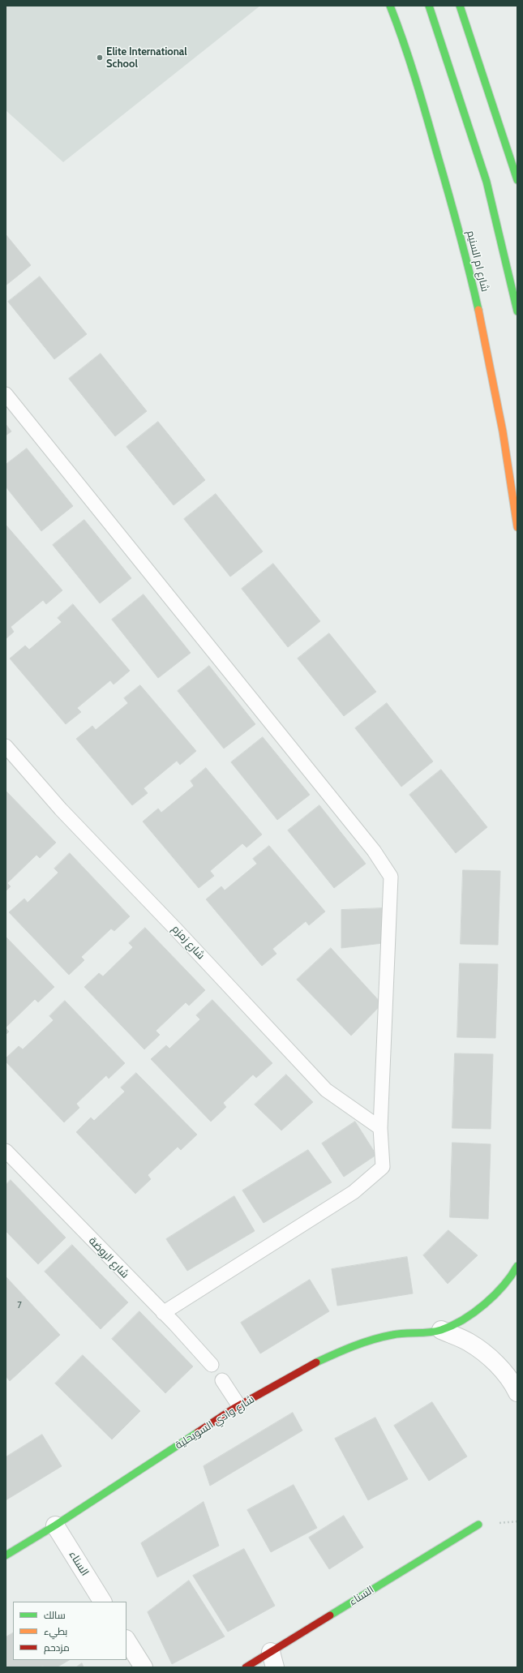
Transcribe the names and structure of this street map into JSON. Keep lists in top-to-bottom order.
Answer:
{
  "streets": {
    "street": ["شارع ام السنيم", "شارع وادي السويحلية", "السناء"],
    "lane": ["شارع زمزم", "شارع الروضة"]
  },
  "crossings": [
    ["شارع وادي السويحلية", "السناء"]
  ],
  "places": ["Elite International School"],
  "house_numbers": ["7"],
  "legend": ["سالك", "بطيء", "مزدحم"]
}
